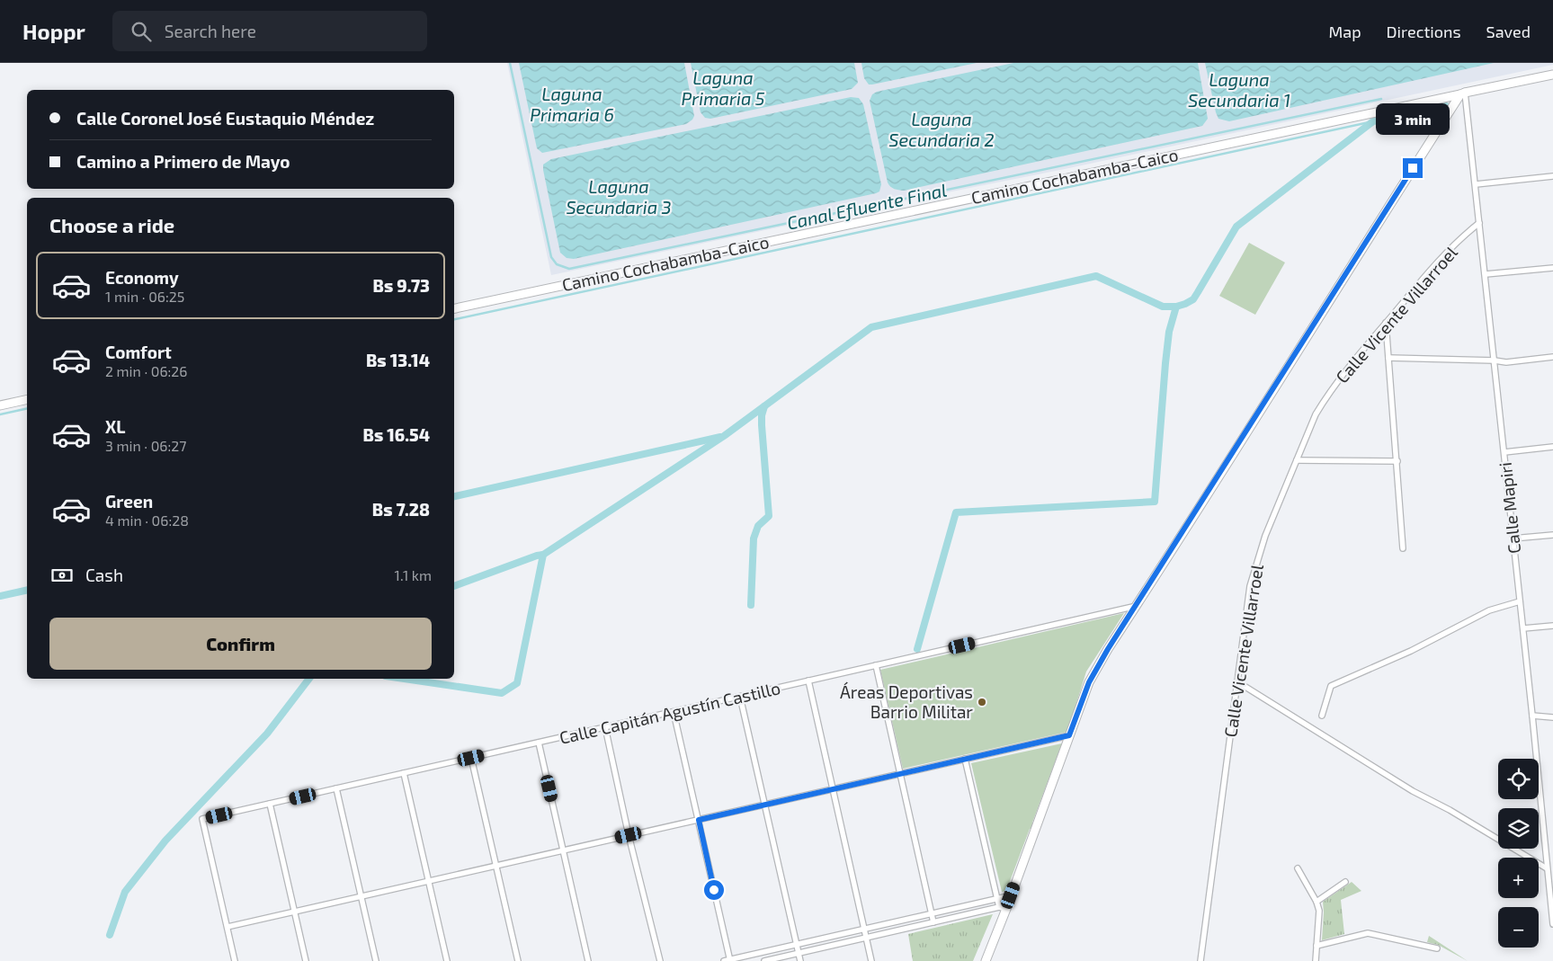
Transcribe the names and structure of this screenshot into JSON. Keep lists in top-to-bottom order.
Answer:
{
  "streets": {
    "main road": ["Camino Cochabamba-Caico"],
    "street": ["Calle Vicente Villarroel", "Calle Mapiri", "Calle Capitán Agustín Castillo"]
  },
  "crossings": [
    ["Camino Cochabamba-Caico", "Calle Mapiri"],
    ["Calle Vicente Villarroel", "Calle Mapiri"]
  ],
  "water": [
    "Laguna Primaria 5",
    "Laguna Secundaria 1",
    "Laguna Primaria 6",
    "Laguna Secundaria 2",
    "Laguna Secundaria 3",
    "Canal Efluente Final"
  ],
  "places": ["Áreas Deportivas Barrio Militar"],
  "page": {
    "header": "Hoppr",
    "search": "Search here",
    "nav": ["Map", "Directions", "Saved"],
    "banner": ["Calle Coronel José Eustaquio Méndez", "Camino a Primero de Mayo"],
    "bubble": "3 min",
    "heading": "Choose a ride",
    "list": [
      {
        "name": "Economy",
        "note": "1 min · 06:25",
        "value": "Bs 9.73"
      },
      {
        "name": "Comfort",
        "note": "2 min · 06:26",
        "value": "Bs 13.14"
      },
      {
        "name": "XL",
        "note": "3 min · 06:27",
        "value": "Bs 16.54"
      },
      {
        "name": "Green",
        "note": "4 min · 06:28",
        "value": "Bs 7.28"
      }
    ],
    "pay": ["Cash", "1.1 km"],
    "buttons": "Confirm",
    "map_buttons": ["+", "−"]
  }
}
